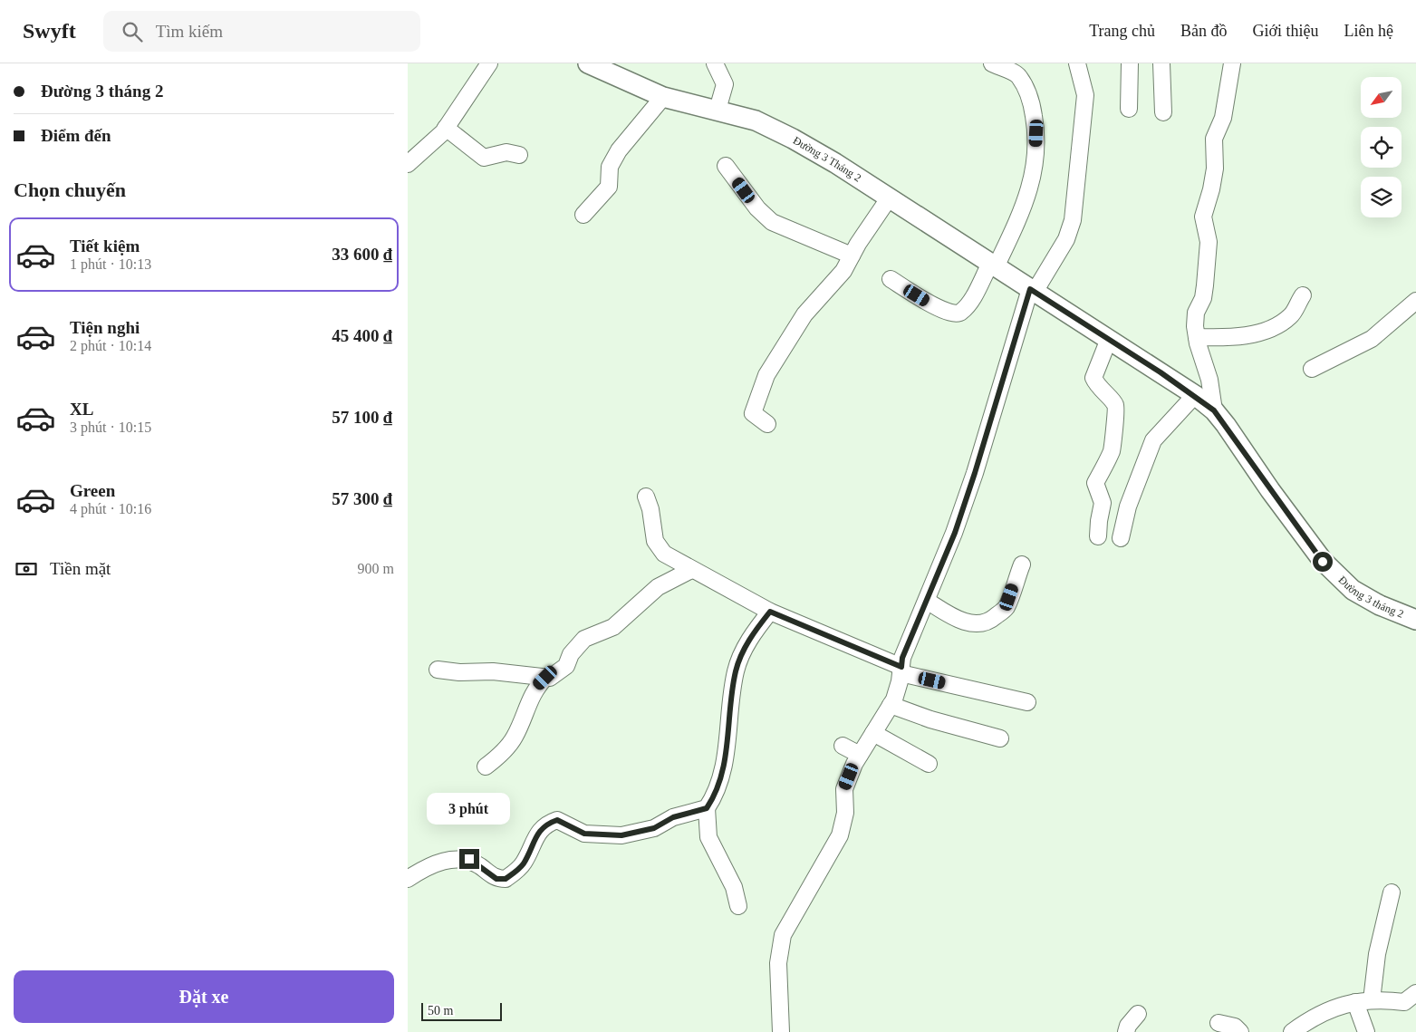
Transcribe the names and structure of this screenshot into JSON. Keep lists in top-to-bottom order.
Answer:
{
  "streets": {
    "main road": ["Đường 3 Tháng 2", "Đường 3 tháng 2"]
  },
  "crossings": [
    ["Đường 3 Tháng 2", "Đường 3 tháng 2"]
  ],
  "scale_bar": "50 m",
  "north": "bottom left",
  "page": {
    "header": "Swyft",
    "search": "Tìm kiếm",
    "nav": [
      "Trang chủ",
      "Bản đồ",
      "Giới thiệu",
      "Liên hệ"
    ],
    "banner": ["Đường 3 tháng 2", "Điểm đến"],
    "heading": "Chọn chuyến",
    "list": [
      {
        "name": "Tiết kiệm",
        "note": "1 phút · 10:13",
        "value": "33 600 ₫"
      },
      {
        "name": "Tiện nghi",
        "note": "2 phút · 10:14",
        "value": "45 400 ₫"
      },
      {
        "name": "XL",
        "note": "3 phút · 10:15",
        "value": "57 100 ₫"
      },
      {
        "name": "Green",
        "note": "4 phút · 10:16",
        "value": "57 300 ₫"
      }
    ],
    "pay": ["Tiền mặt", "900 m"],
    "bubble": "3 phút",
    "buttons": "Đặt xe",
    "scale": "50 m"
  }
}
